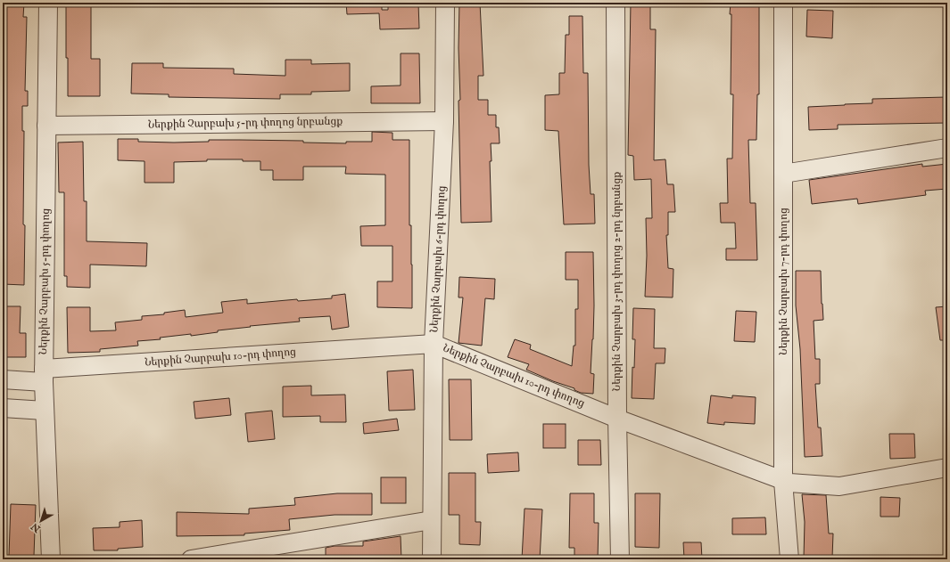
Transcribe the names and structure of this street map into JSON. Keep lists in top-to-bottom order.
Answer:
{
  "streets": {
    "street": [
      "Ներքին Չարբախ 5-րդ փողոց նրբանցք",
      "Ներքին Չարբախ 6-րդ փողոց",
      "Ներքին Չարբախ 5-րդ փողոց",
      "Ներքին Չարբախ 3-րդ փողոց 2-րդ նրբանցք",
      "Ներքին Չարբախ 7-րդ փողոց",
      "Ներքին Չարբախ 10-րդ փողոց"
    ]
  },
  "crossings": [
    ["Ներքին Չարբախ 5-րդ փողոց նրբանցք", "Ներքին Չարբախ 6-րդ փողոց"],
    ["Ներքին Չարբախ 5-րդ փողոց նրբանցք", "Ներքին Չարբախ 5-րդ փողոց"],
    ["Ներքին Չարբախ 6-րդ փողոց", "Ներքին Չարբախ 10-րդ փողոց"],
    ["Ներքին Չարբախ 5-րդ փողոց", "Ներքին Չարբախ 10-րդ փողոց"],
    ["Ներքին Չարբախ 3-րդ փողոց 2-րդ նրբանցք", "Ներքին Չարբախ 10-րդ փողոց"],
    ["Ներքին Չարբախ 7-րդ փողոց", "Ներքին Չարբախ 10-րդ փողոց"]
  ],
  "north": "bottom left"
}
